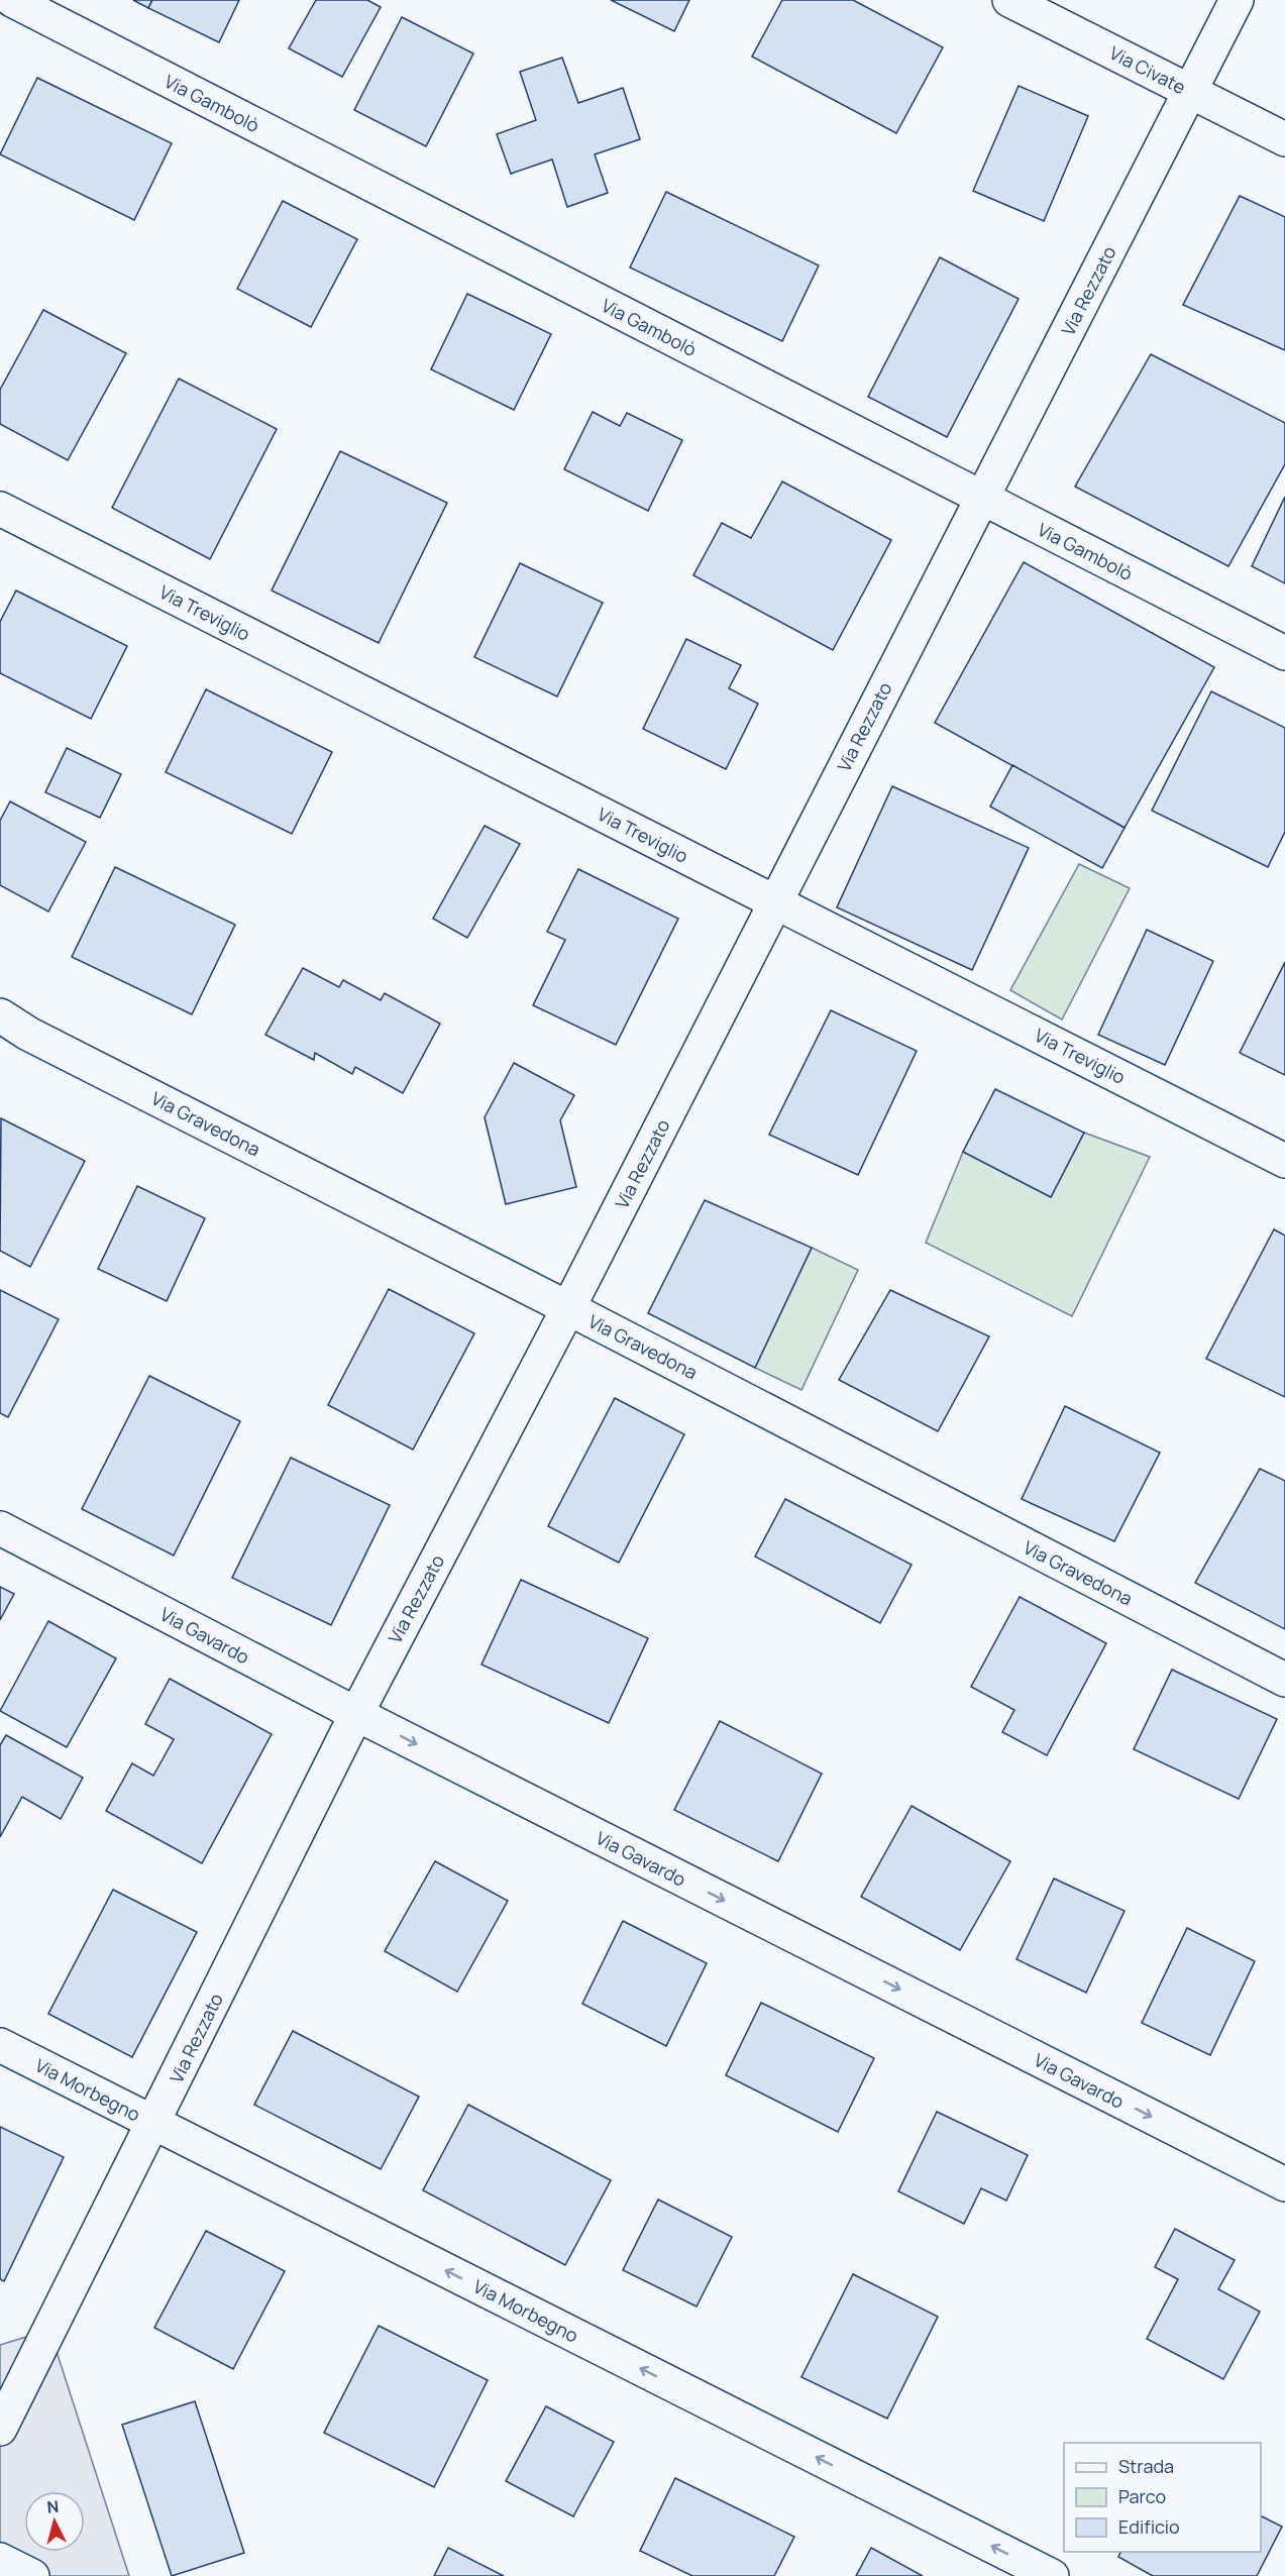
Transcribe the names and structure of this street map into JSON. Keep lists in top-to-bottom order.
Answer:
{
  "streets": {
    "street": [
      "Via Civate",
      "Via Gambolò",
      "Via Rezzato",
      "Via Treviglio",
      "Via Gravedona",
      "Via Gavardo",
      "Via Morbegno"
    ]
  },
  "crossings": [
    ["Via Civate", "Via Rezzato"],
    ["Via Gambolò", "Via Rezzato"],
    ["Via Rezzato", "Via Treviglio"],
    ["Via Rezzato", "Via Gravedona"],
    ["Via Rezzato", "Via Gavardo"],
    ["Via Rezzato", "Via Morbegno"]
  ],
  "one_way": ["Via Gavardo", "Via Morbegno"],
  "legend": ["Strada", "Parco", "Edificio"],
  "north": "top"
}
